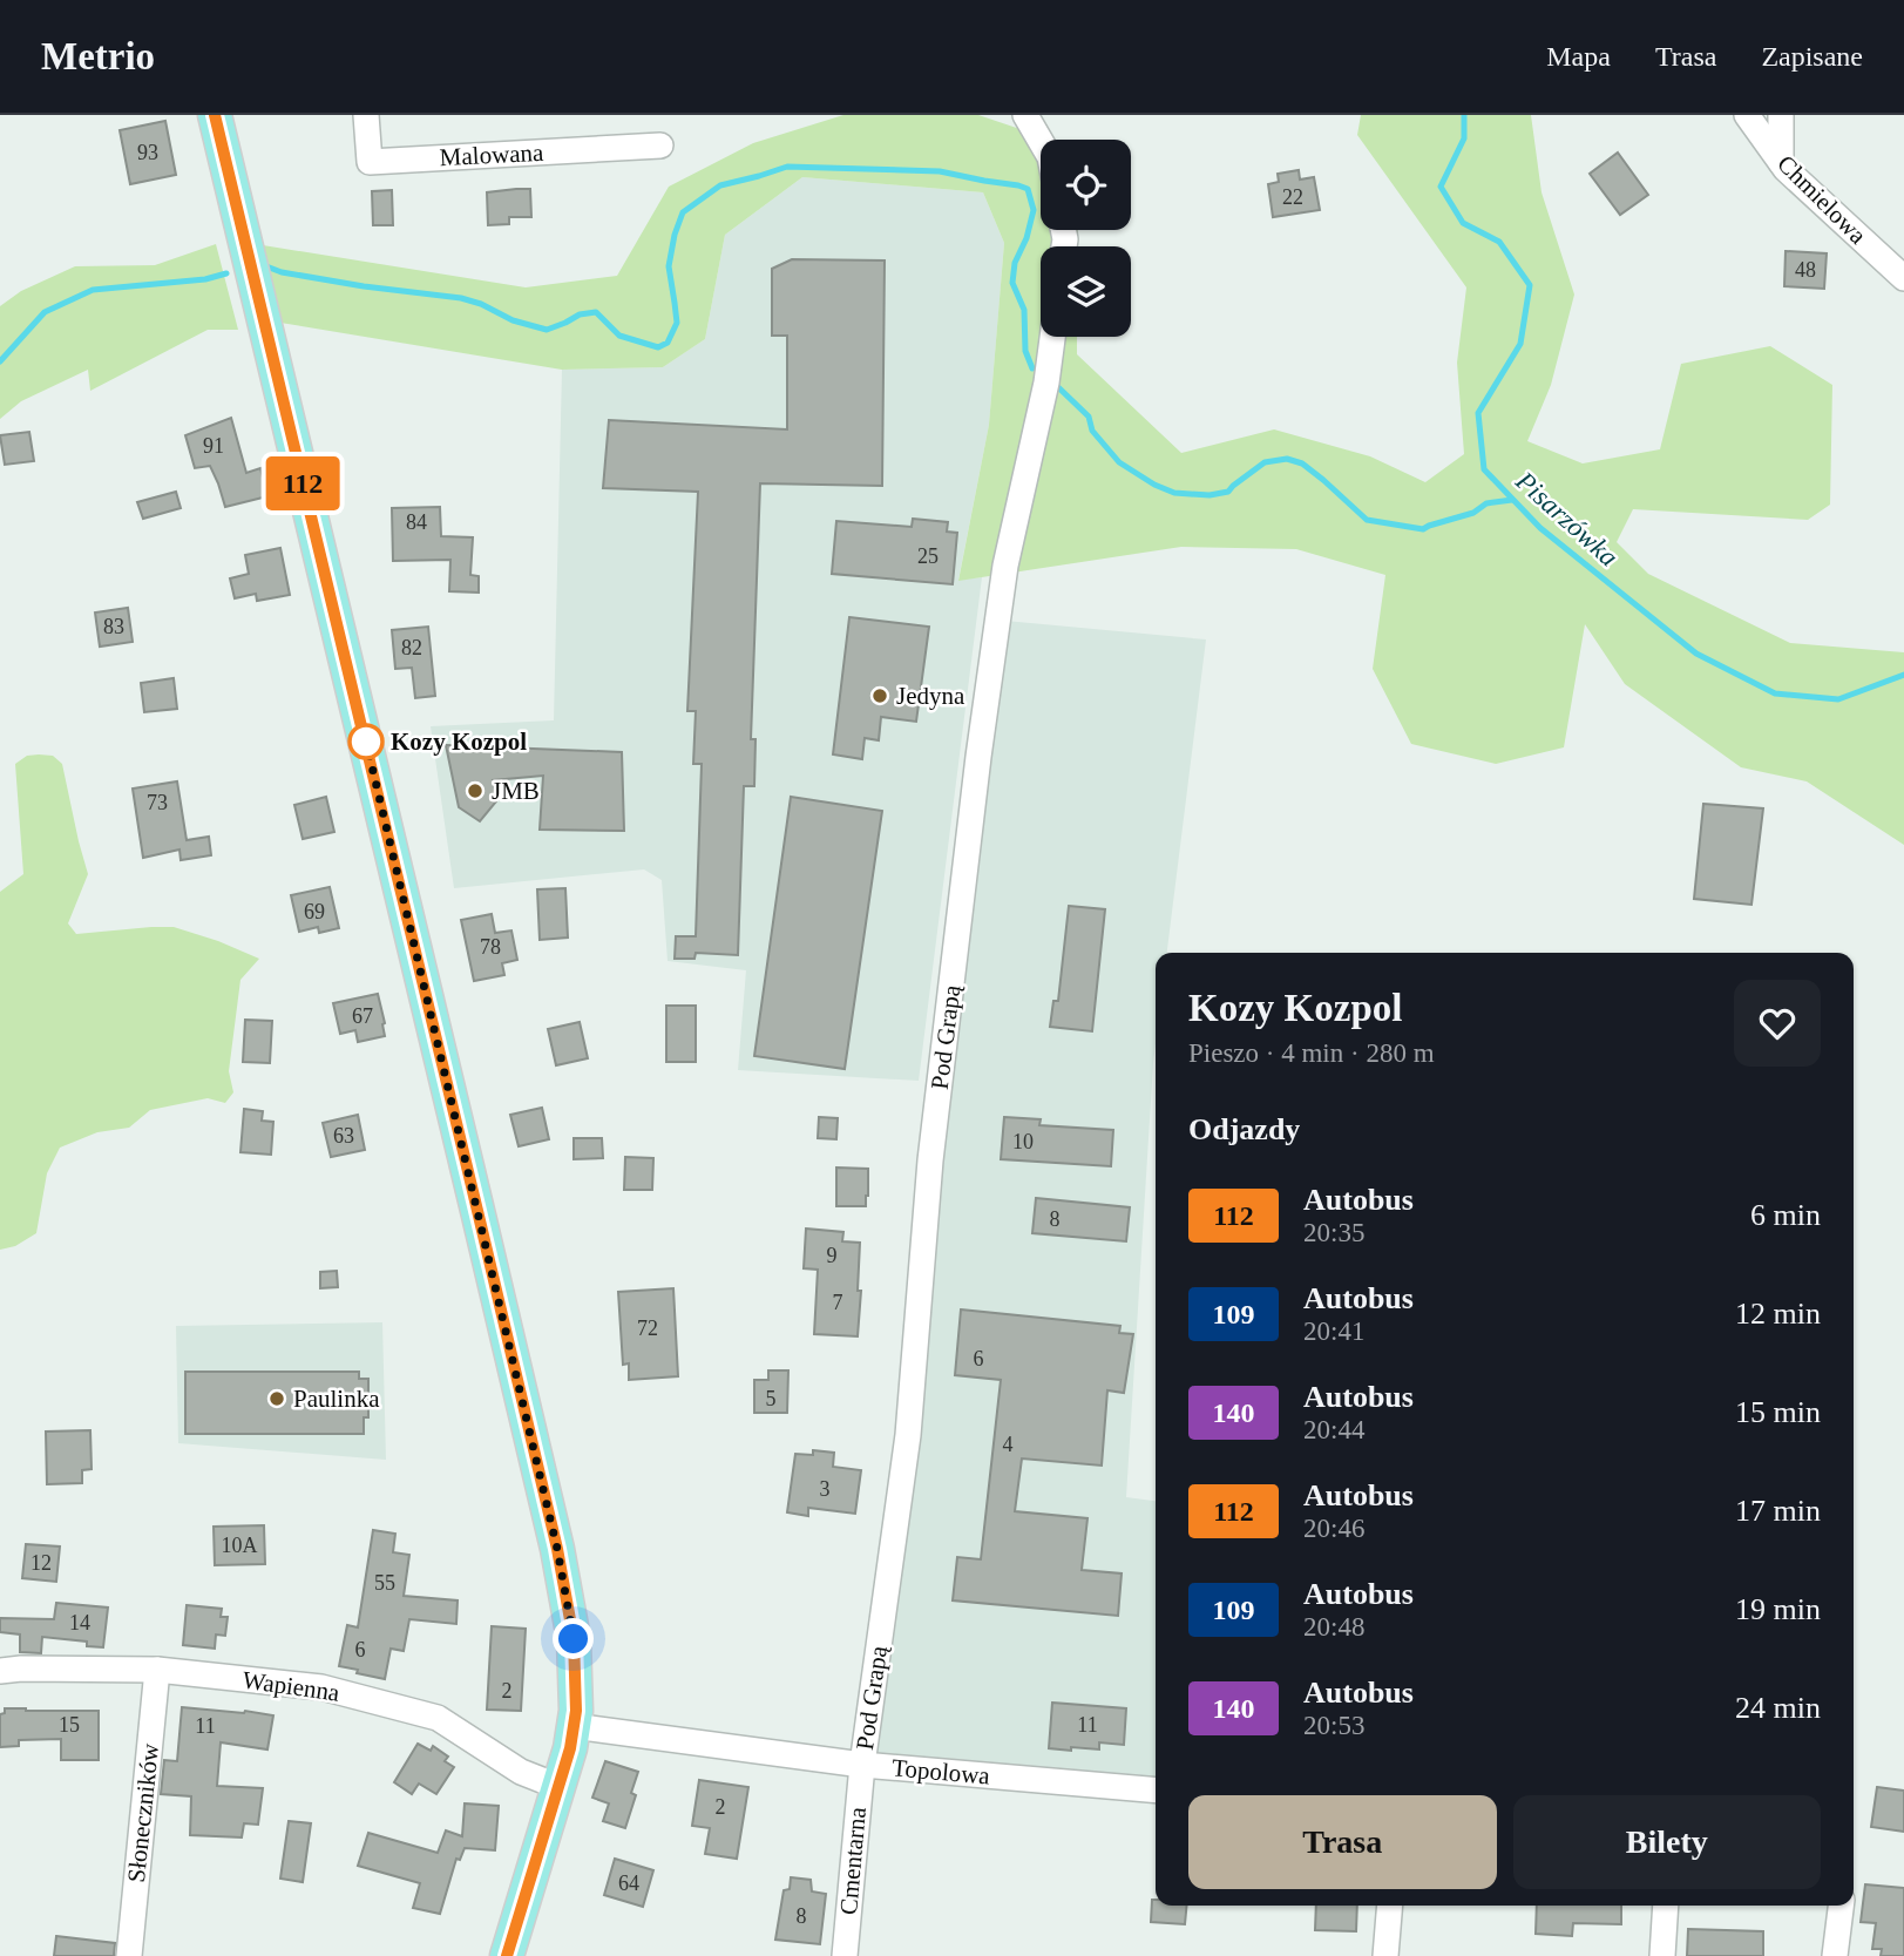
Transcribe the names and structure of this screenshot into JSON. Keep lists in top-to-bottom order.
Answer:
{
  "streets": {
    "street": [
      "Malowana",
      "Chmielowa",
      "Pod Grapą",
      "Wapienna",
      "Topolowa",
      "Słoneczników",
      "Cmentarna"
    ]
  },
  "crossings": [
    ["Pod Grapą", "Topolowa"],
    ["Pod Grapą", "Cmentarna"],
    ["Wapienna", "Słoneczników"],
    ["Topolowa", "Cmentarna"]
  ],
  "water": ["Pisarzówka"],
  "places": [
    "Jedyna",
    "Kozy Kozpol",
    "JMB",
    "Paulinka"
  ],
  "lines": ["bus line 112"],
  "house_numbers": [
    "93",
    "22",
    "48",
    "91",
    "84",
    "25",
    "83",
    "82",
    "73",
    "69",
    "78",
    "67",
    "63",
    "10",
    "8",
    "9",
    "7",
    "72",
    "6",
    "5",
    "4",
    "3",
    "10A",
    "12",
    "55",
    "14",
    "6",
    "2",
    "15",
    "11",
    "11",
    "2",
    "64",
    "8"
  ],
  "page": {
    "header": "Metrio",
    "nav": ["Mapa", "Trasa", "Zapisane"],
    "on_map": "112",
    "heading": [
      ["Kozy Kozpol", "Pieszo · 4 min · 280 m"],
      "Odjazdy"
    ],
    "list": [
      {
        "mark": "112",
        "name": "Autobus",
        "note": "20:35",
        "value": "6 min"
      },
      {
        "mark": "109",
        "name": "Autobus",
        "note": "20:41",
        "value": "12 min"
      },
      {
        "mark": "140",
        "name": "Autobus",
        "note": "20:44",
        "value": "15 min"
      },
      {
        "mark": "112",
        "name": "Autobus",
        "note": "20:46",
        "value": "17 min"
      },
      {
        "mark": "109",
        "name": "Autobus",
        "note": "20:48",
        "value": "19 min"
      },
      {
        "mark": "140",
        "name": "Autobus",
        "note": "20:53",
        "value": "24 min"
      }
    ],
    "buttons": ["Trasa", "Bilety"]
  }
}
